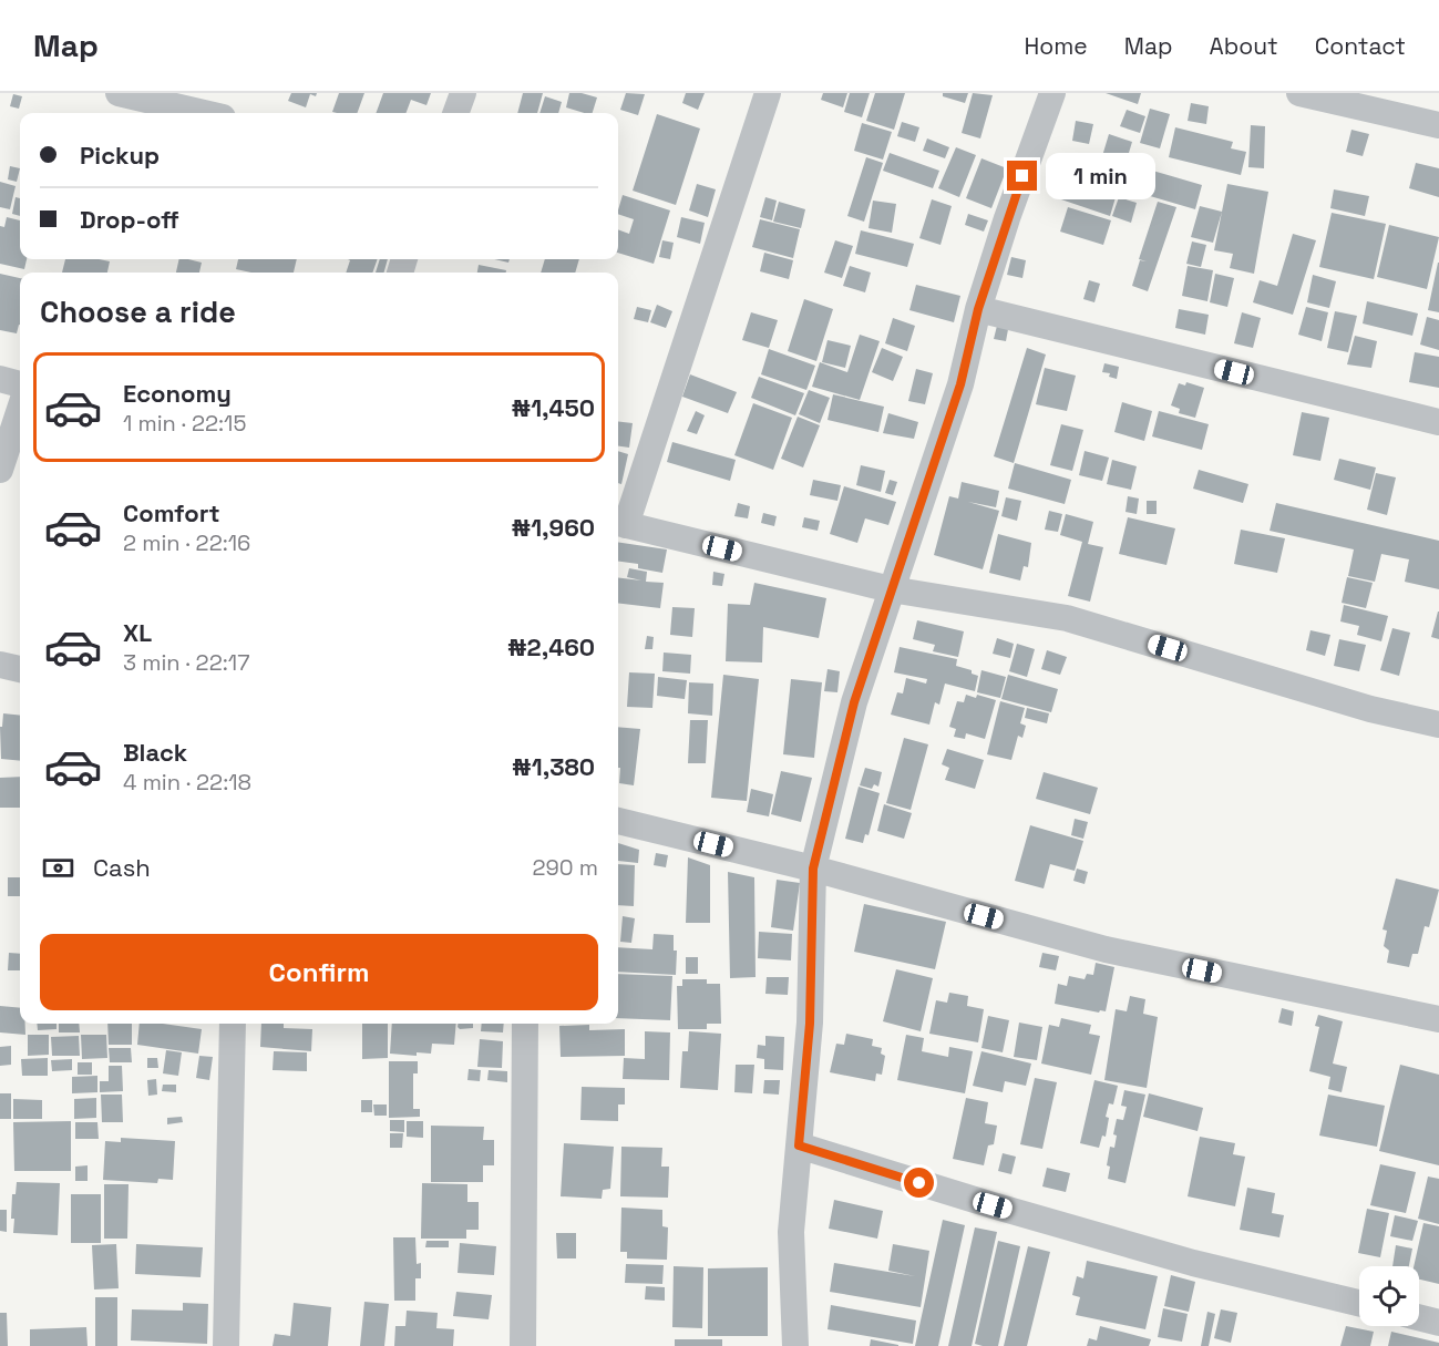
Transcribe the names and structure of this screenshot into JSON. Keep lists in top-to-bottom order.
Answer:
{
  "page": {
    "header": "Map",
    "nav": [
      "Home",
      "Map",
      "About",
      "Contact"
    ],
    "banner": ["Pickup", "Drop-off"],
    "bubble": "1 min",
    "heading": "Choose a ride",
    "list": [
      {
        "name": "Economy",
        "note": "1 min · 22:15",
        "value": "₦1,450"
      },
      {
        "name": "Comfort",
        "note": "2 min · 22:16",
        "value": "₦1,960"
      },
      {
        "name": "XL",
        "note": "3 min · 22:17",
        "value": "₦2,460"
      },
      {
        "name": "Black",
        "note": "4 min · 22:18",
        "value": "₦1,380"
      }
    ],
    "pay": ["Cash", "290 m"],
    "buttons": "Confirm"
  }
}
